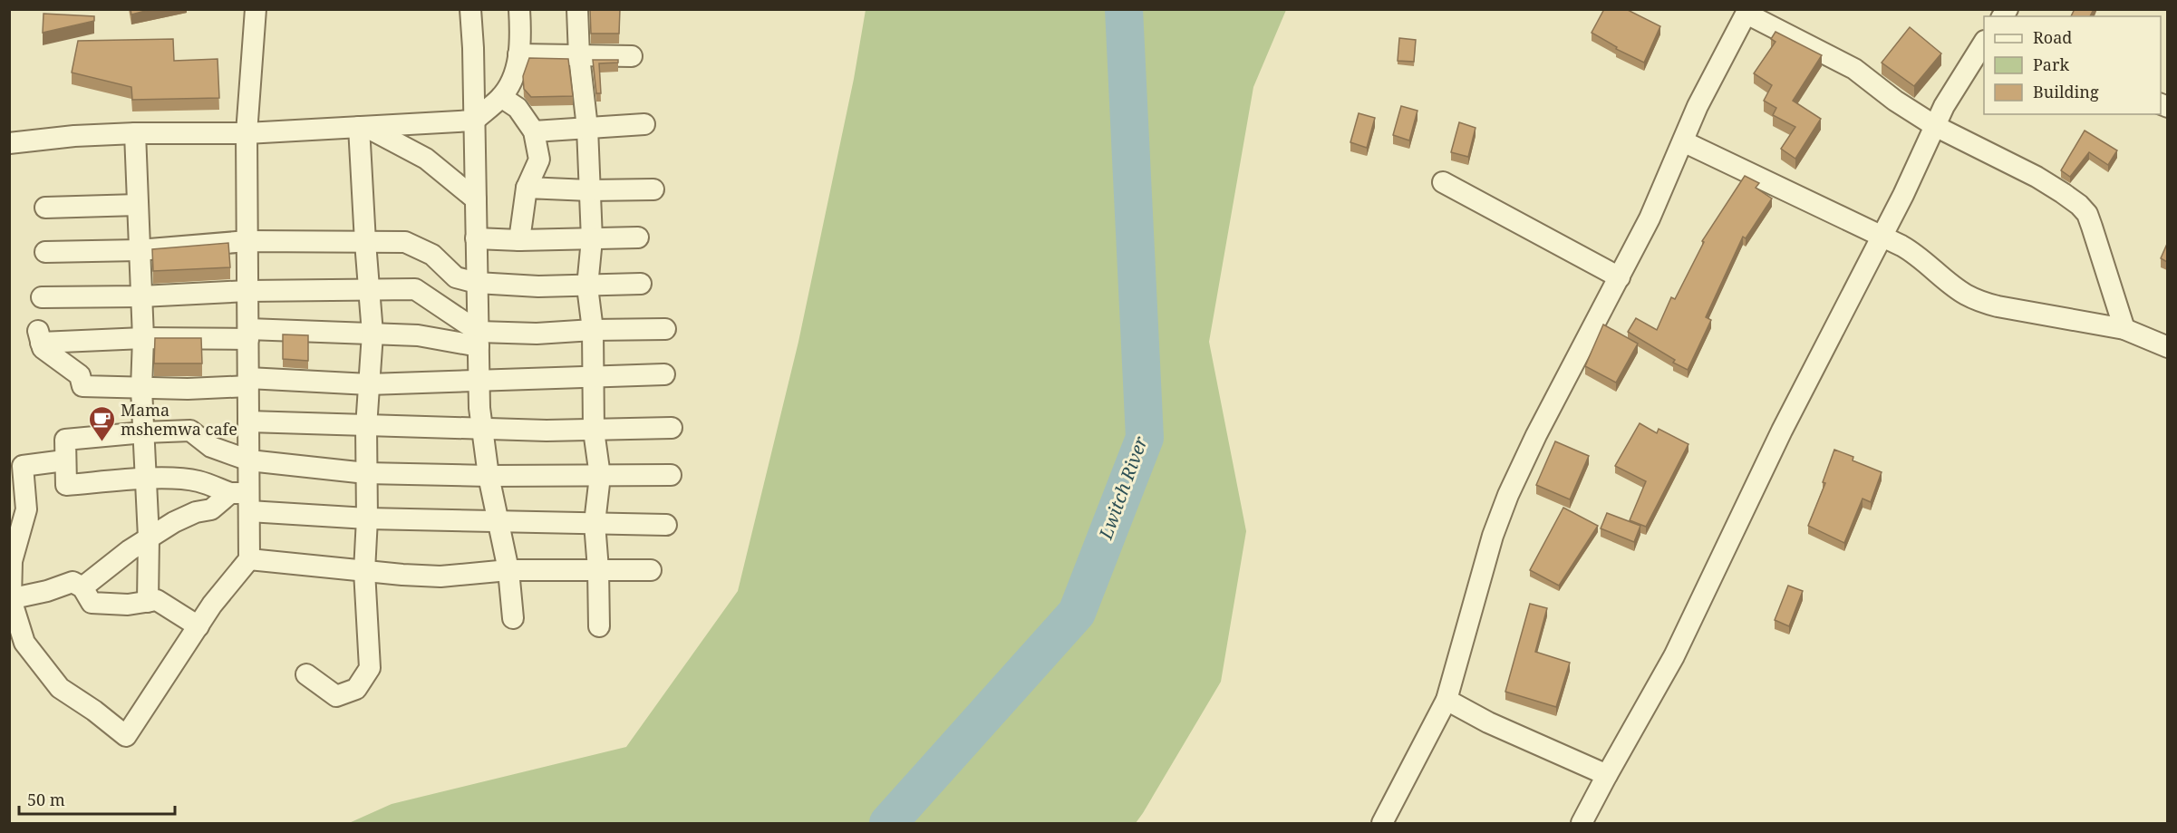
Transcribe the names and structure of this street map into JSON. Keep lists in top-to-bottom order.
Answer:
{
  "water": ["Lwitch River"],
  "places": {
    "cafe": ["Mama mshemwa cafe"]
  },
  "legend": ["Road", "Park", "Building"],
  "scale_bar": "50 m"
}
